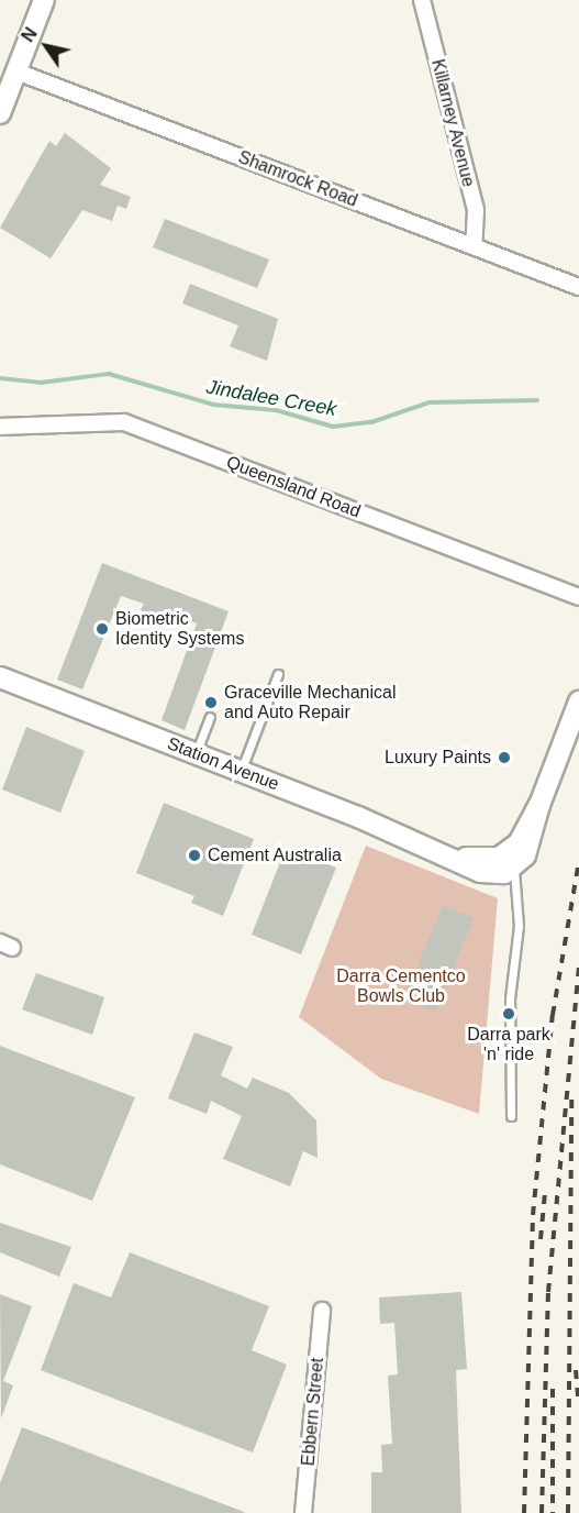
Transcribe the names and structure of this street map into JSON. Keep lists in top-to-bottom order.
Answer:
{
  "streets": {
    "street": [
      "Killarney Avenue",
      "Shamrock Road",
      "Queensland Road",
      "Station Avenue",
      "Ebbern Street"
    ]
  },
  "crossings": [
    ["Killarney Avenue", "Shamrock Road"]
  ],
  "water": ["Jindalee Creek"],
  "parks": ["Darra Cementco Bowls Club"],
  "places": [
    "Biometric Identity Systems",
    "Graceville Mechanical and Auto Repair",
    "Luxury Paints",
    "Cement Australia",
    "Darra park 'n' ride"
  ],
  "north": "top left"
}
